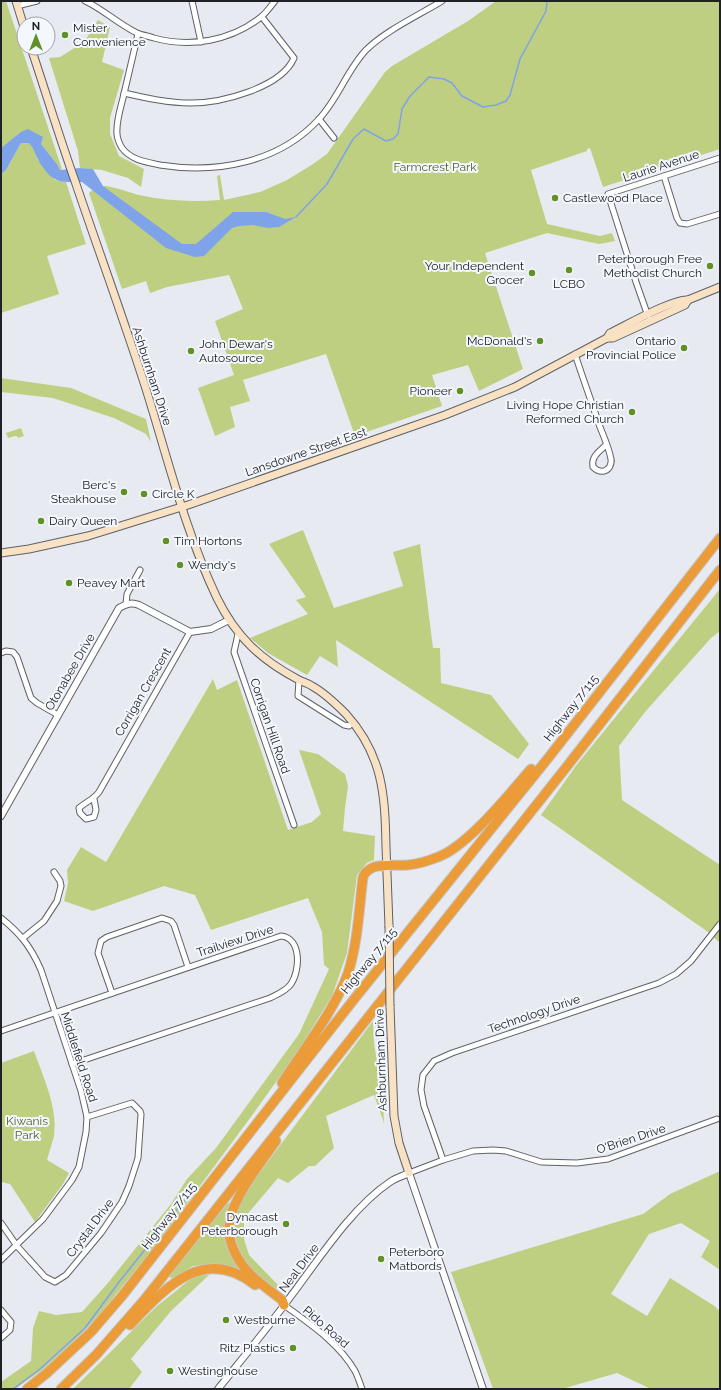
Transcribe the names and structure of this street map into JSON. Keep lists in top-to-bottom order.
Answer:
{
  "streets": {
    "highway": ["Highway 7/115"],
    "main road": ["Ashburnham Drive", "Lansdowne Street East"],
    "street": [
      "Laurie Avenue",
      "Otonabee Drive",
      "Corrigan Crescent",
      "Corrigan Hill Road",
      "Trailview Drive",
      "Technology Drive",
      "Middlefield Road",
      "O'Brien Drive",
      "Crystal Drive",
      "Neal Drive",
      "Pido Road"
    ]
  },
  "crossings": [
    ["Laurie Avenue", "Lansdowne Street East"],
    ["Ashburnham Drive", "Lansdowne Street East"],
    ["Ashburnham Drive", "Corrigan Hill Road"],
    ["Ashburnham Drive", "O'Brien Drive"],
    ["Ashburnham Drive", "Neal Drive"],
    ["Trailview Drive", "Middlefield Road"],
    ["Technology Drive", "O'Brien Drive"],
    ["Middlefield Road", "Crystal Drive"],
    ["O'Brien Drive", "Neal Drive"],
    ["Neal Drive", "Pido Road"]
  ],
  "parks": ["Farmcrest Park", "Kiwanis Park"],
  "places": [
    "Mister Convenience",
    "Castlewood Place",
    "Peterborough Free Methodist Church",
    "LCBO",
    "Your Independent Grocer",
    "McDonald's",
    "Ontario Provincial Police",
    "John Dewar's Autosource",
    "Pioneer",
    "Living Hope Christian Reformed Church",
    "Berc's Steakhouse",
    "Circle K",
    "Dairy Queen",
    "Tim Hortons",
    "Wendy's",
    "Peavey Mart",
    "Dynacast Peterborough",
    "Peterboro Matbords",
    "Westburne",
    "Ritz Plastics",
    "Westinghouse"
  ],
  "north": "top"
}
